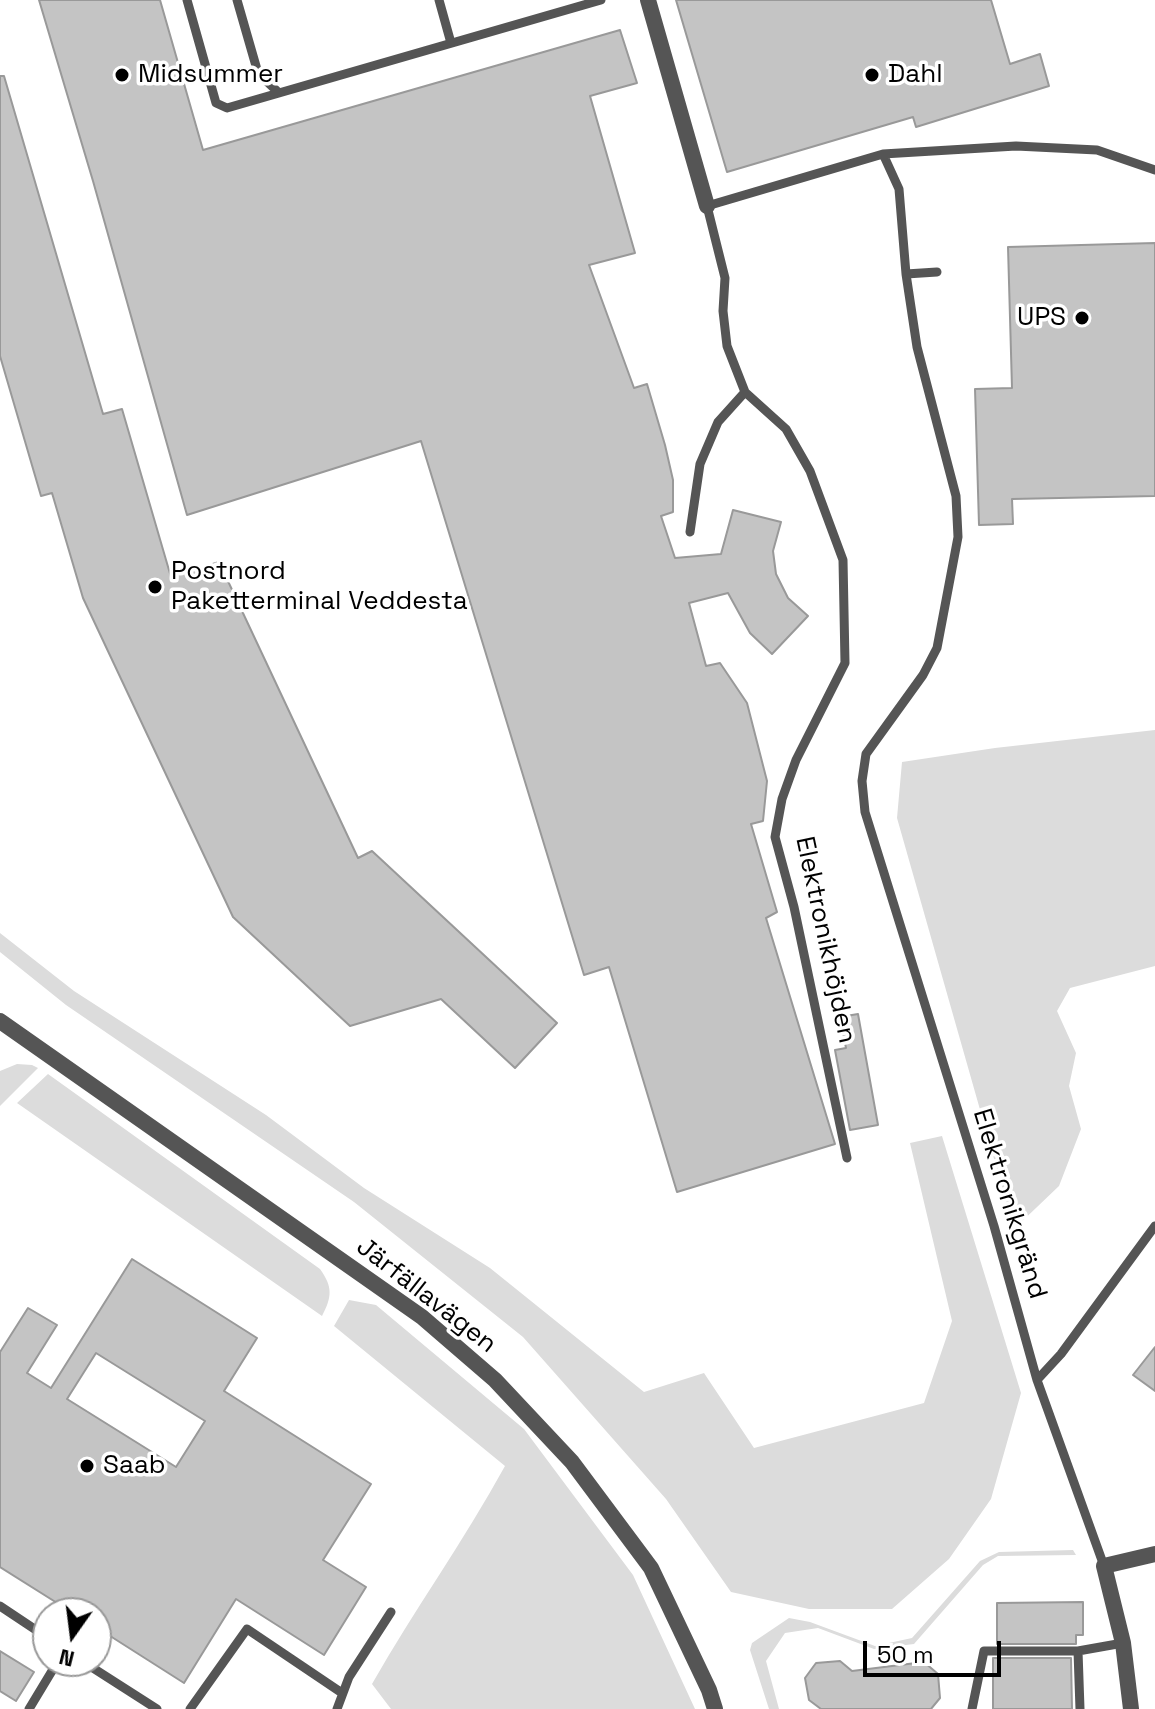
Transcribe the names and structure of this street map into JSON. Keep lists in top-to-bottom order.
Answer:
{
  "streets": {
    "street": ["Elektronikhöjden", "Järfällavägen"],
    "lane": ["Elektronikgränd"]
  },
  "places": [
    "Midsummer",
    "Dahl",
    "UPS",
    "Postnord Paketterminal Veddesta",
    "Saab"
  ],
  "scale_bar": "50 m",
  "north": "bottom"
}
